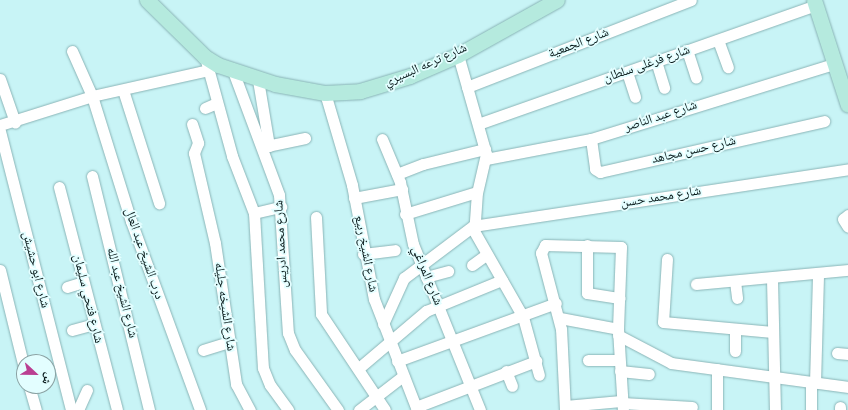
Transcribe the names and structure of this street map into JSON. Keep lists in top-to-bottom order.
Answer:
{
  "streets": {
    "street": [
      "شارع الجمعية",
      "شارع فرغلى سلطان",
      "شارع ترعه البسيري",
      "شارع عبد الناصر",
      "شارع حسن مجاهد",
      "شارع محمد حسن",
      "شارع محمد ادريس",
      "درب الشيخ عبد العال",
      "شارع الشيخ ربيع",
      "شارع ابو حشيش",
      "شارع المراغي",
      "شارع الشيخ عبد الله",
      "شارع فتحي سليمان",
      "شارع الشيخه جليله"
    ]
  },
  "crossings": [
    ["شارع ترعه البسيري", "شارع محمد ادريس"],
    ["شارع ترعه البسيري", "شارع الشيخ ربيع"],
    ["شارع عبد الناصر", "شارع حسن مجاهد"],
    ["شارع عبد الناصر", "شارع المراغي"]
  ],
  "north": "right"
}
